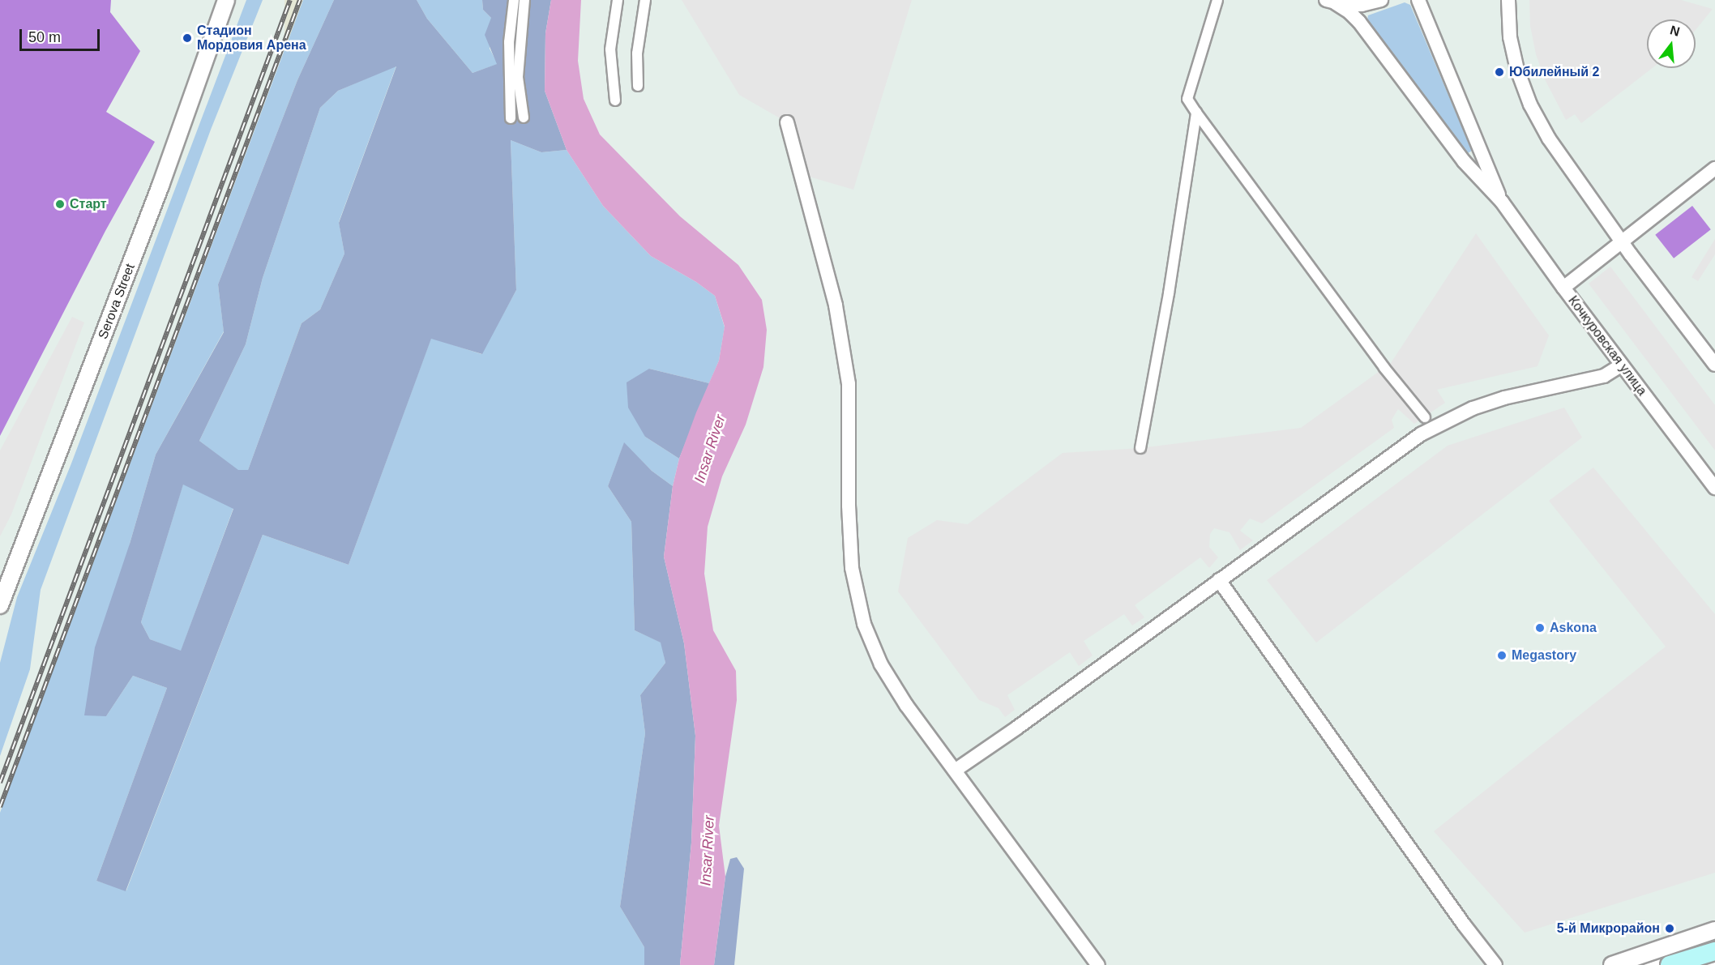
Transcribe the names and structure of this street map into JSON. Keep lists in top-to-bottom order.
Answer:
{
  "streets": {
    "street": ["Serova Street", "Кочкуровская улица"]
  },
  "water": ["Insar River"],
  "places": [
    "Стадион Мордовия Арена",
    "Юбилейный 2",
    "Старт",
    "Askona",
    "Megastory",
    "5-й Микрорайон"
  ],
  "scale_bar": "50 m",
  "north": "top"
}
